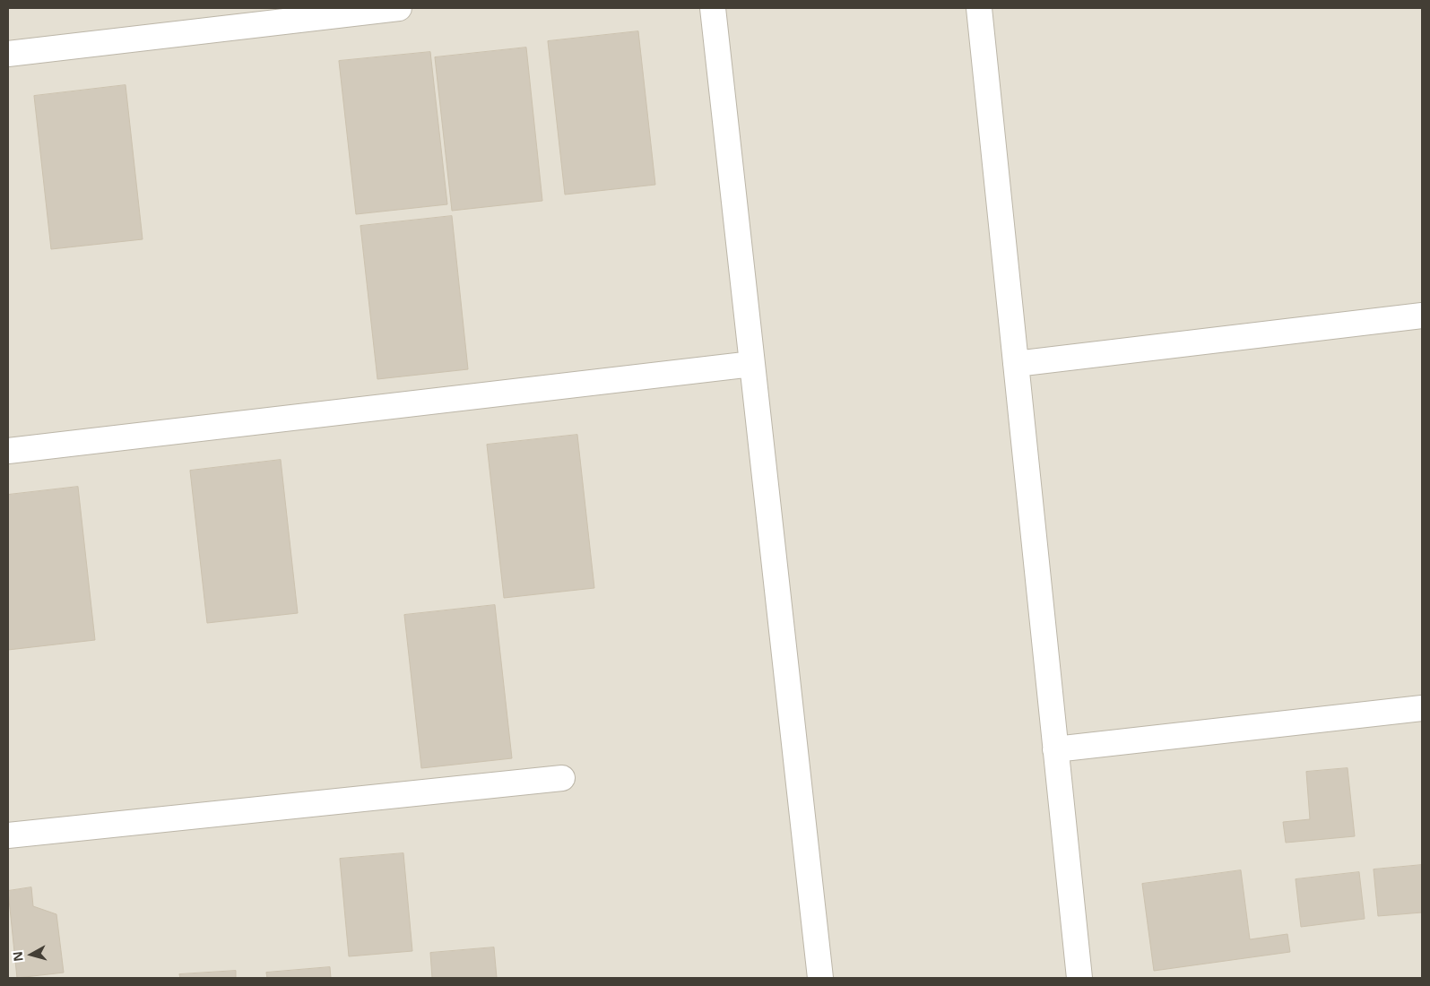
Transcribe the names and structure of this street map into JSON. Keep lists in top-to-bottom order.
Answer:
{
  "north": "left"
}
